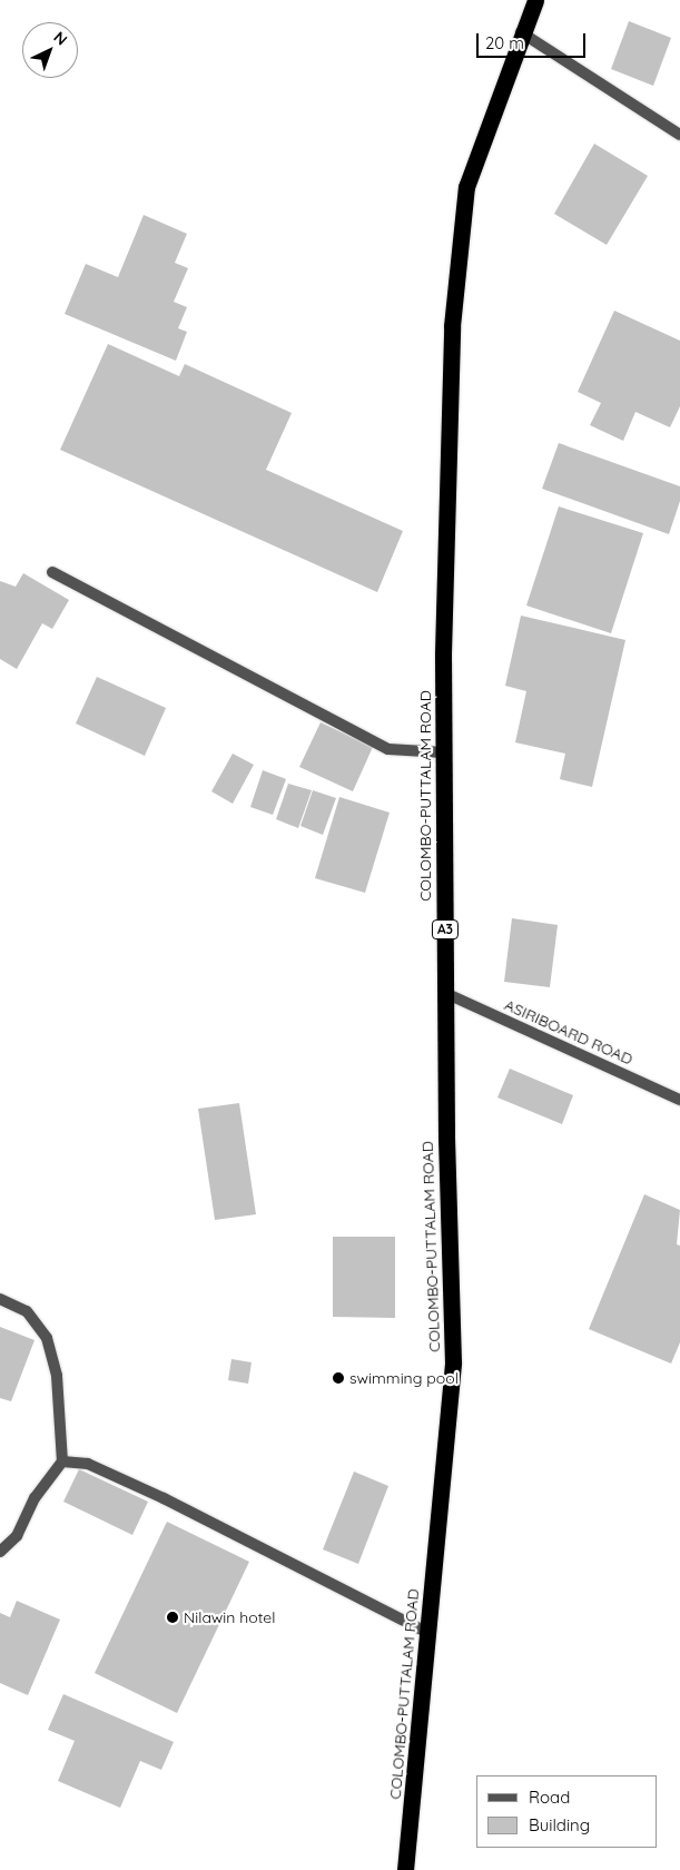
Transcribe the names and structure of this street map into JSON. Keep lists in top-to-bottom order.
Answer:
{
  "streets": {
    "highway": ["COLOMBO-PUTTALAM ROAD", "A3"],
    "street": ["ASIRIBOARD ROAD"]
  },
  "crossings": [
    ["COLOMBO-PUTTALAM ROAD", "ASIRIBOARD ROAD"]
  ],
  "places": ["swimming pool", "Nilawin hotel"],
  "legend": ["Road", "Building"],
  "scale_bar": "20 m",
  "north": "top right"
}
